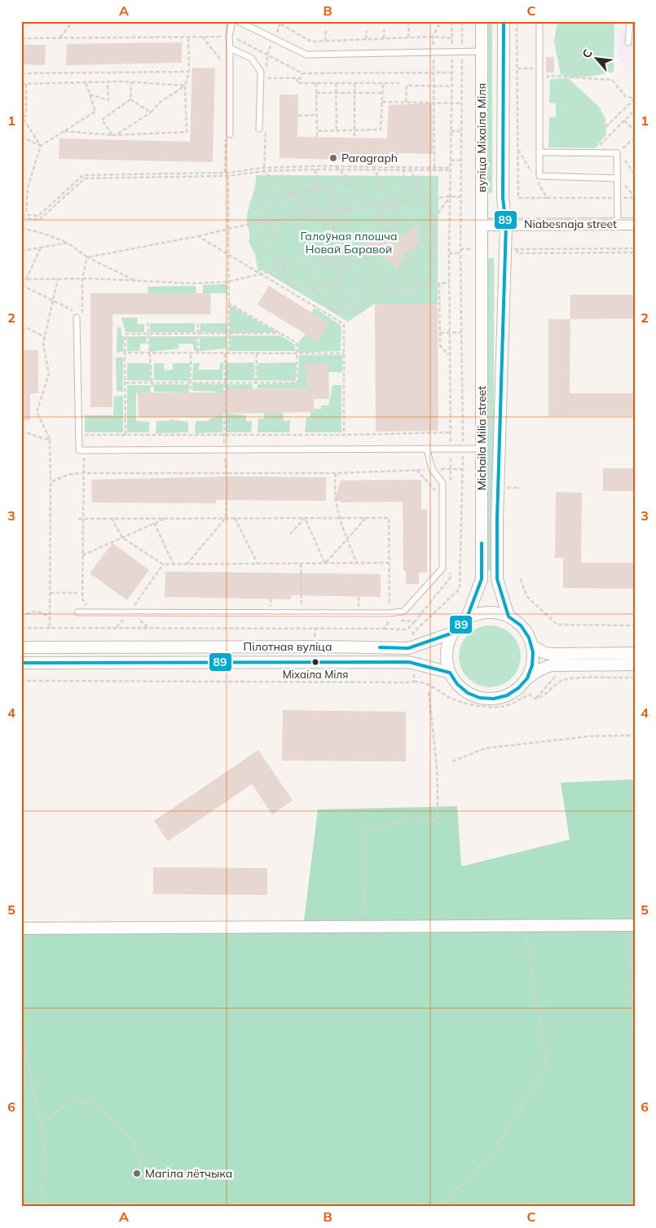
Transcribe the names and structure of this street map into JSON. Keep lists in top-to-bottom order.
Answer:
{
  "streets": {
    "street": [
      "вуліца Міхаіла Міля",
      "Niabesnaja street",
      "Michaila Milia street",
      "Пілотная вуліца"
    ]
  },
  "crossings": [
    ["вуліца Міхаіла Міля", "Niabesnaja street"],
    ["вуліца Міхаіла Міля", "Michaila Milia street"],
    ["Niabesnaja street", "Michaila Milia street"],
    ["Michaila Milia street", "Пілотная вуліца"]
  ],
  "parks": ["Галоўная плошча Новай Баравой"],
  "places": ["Paragraph", "Міхаіла Міля", "Магіла лётчыка"],
  "lines": ["transit line 89"],
  "north": "top left",
  "grid": {
    "columns": ["A", "B", "C"],
    "rows": [
      "1",
      "2",
      "3",
      "4",
      "5",
      "6"
    ]
  }
}
